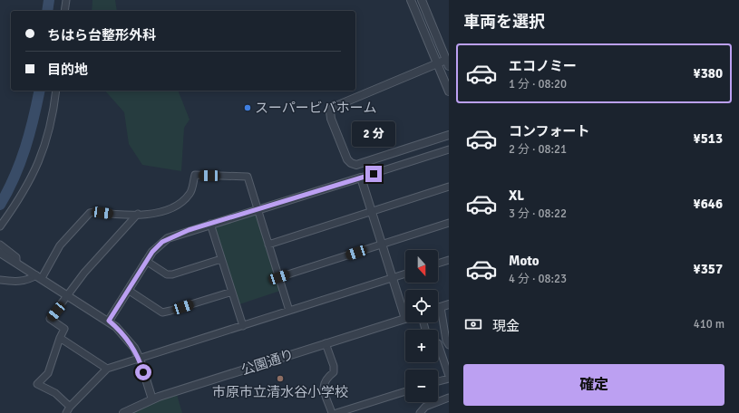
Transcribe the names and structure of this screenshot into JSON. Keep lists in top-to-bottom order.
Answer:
{
  "streets": {
    "street": ["公園通り"]
  },
  "places": ["スーパービバホーム", "市原市立清水谷小学校"],
  "north": "bottom",
  "page": {
    "heading": "車両を選択",
    "banner": ["ちはら台整形外科", "目的地"],
    "list": [
      {
        "name": "エコノミー",
        "note": "1 分 · 08:20",
        "value": "¥380"
      },
      {
        "name": "コンフォート",
        "note": "2 分 · 08:21",
        "value": "¥513"
      },
      {
        "name": "XL",
        "note": "3 分 · 08:22",
        "value": "¥646"
      },
      {
        "name": "Moto",
        "note": "4 分 · 08:23",
        "value": "¥357"
      }
    ],
    "bubble": "2 分",
    "map_buttons": ["+", "−"],
    "pay": ["現金", "410 m"],
    "buttons": "確定"
  }
}
